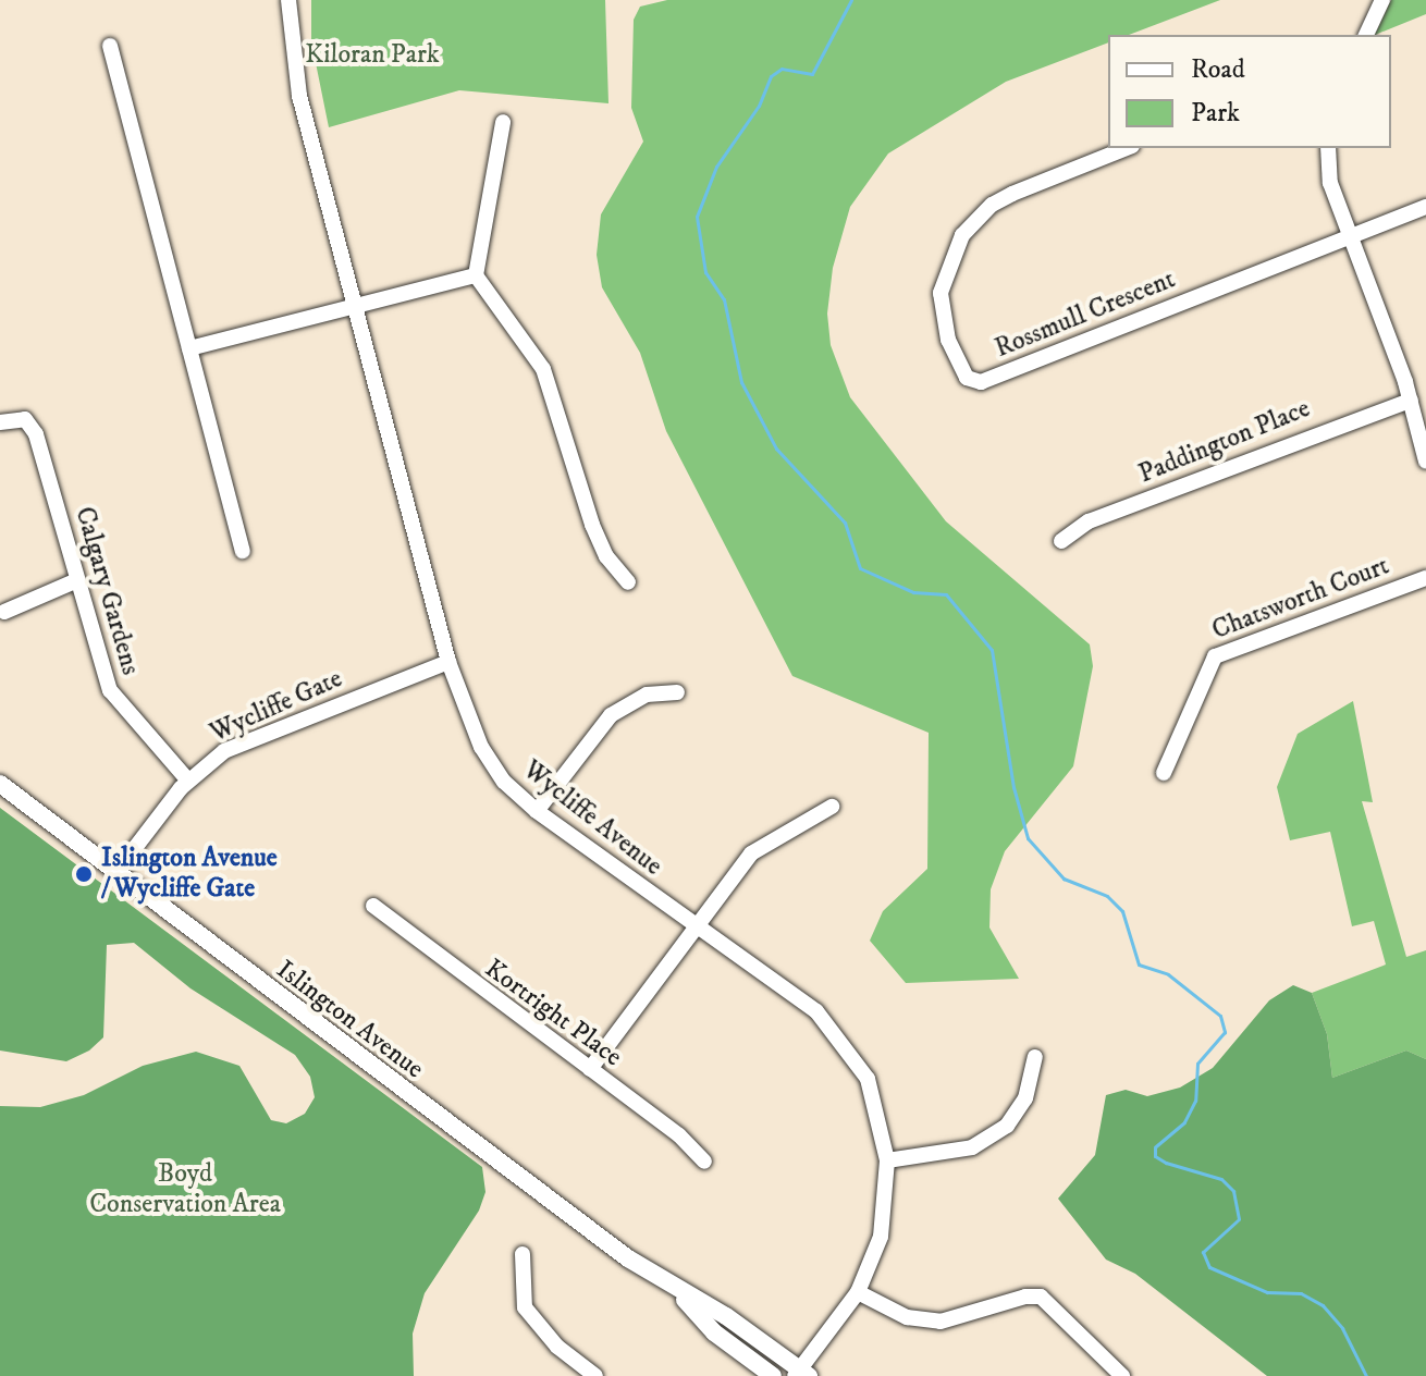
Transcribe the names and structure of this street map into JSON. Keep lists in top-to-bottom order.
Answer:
{
  "streets": {
    "main road": ["Islington Avenue"],
    "street": [
      "Rossmull Crescent",
      "Paddington Place",
      "Calgary Gardens",
      "Chatsworth Court",
      "Wycliffe Gate",
      "Wycliffe Avenue",
      "Kortright Place"
    ]
  },
  "crossings": [
    ["Calgary Gardens", "Wycliffe Gate"],
    ["Wycliffe Gate", "Wycliffe Avenue"],
    ["Wycliffe Gate", "Islington Avenue"],
    ["Wycliffe Avenue", "Islington Avenue"]
  ],
  "parks": ["Kiloran Park", "Boyd Conservation Area"],
  "places": ["Islington Avenue / Wycliffe Gate"],
  "legend": ["Road", "Park"]
}
